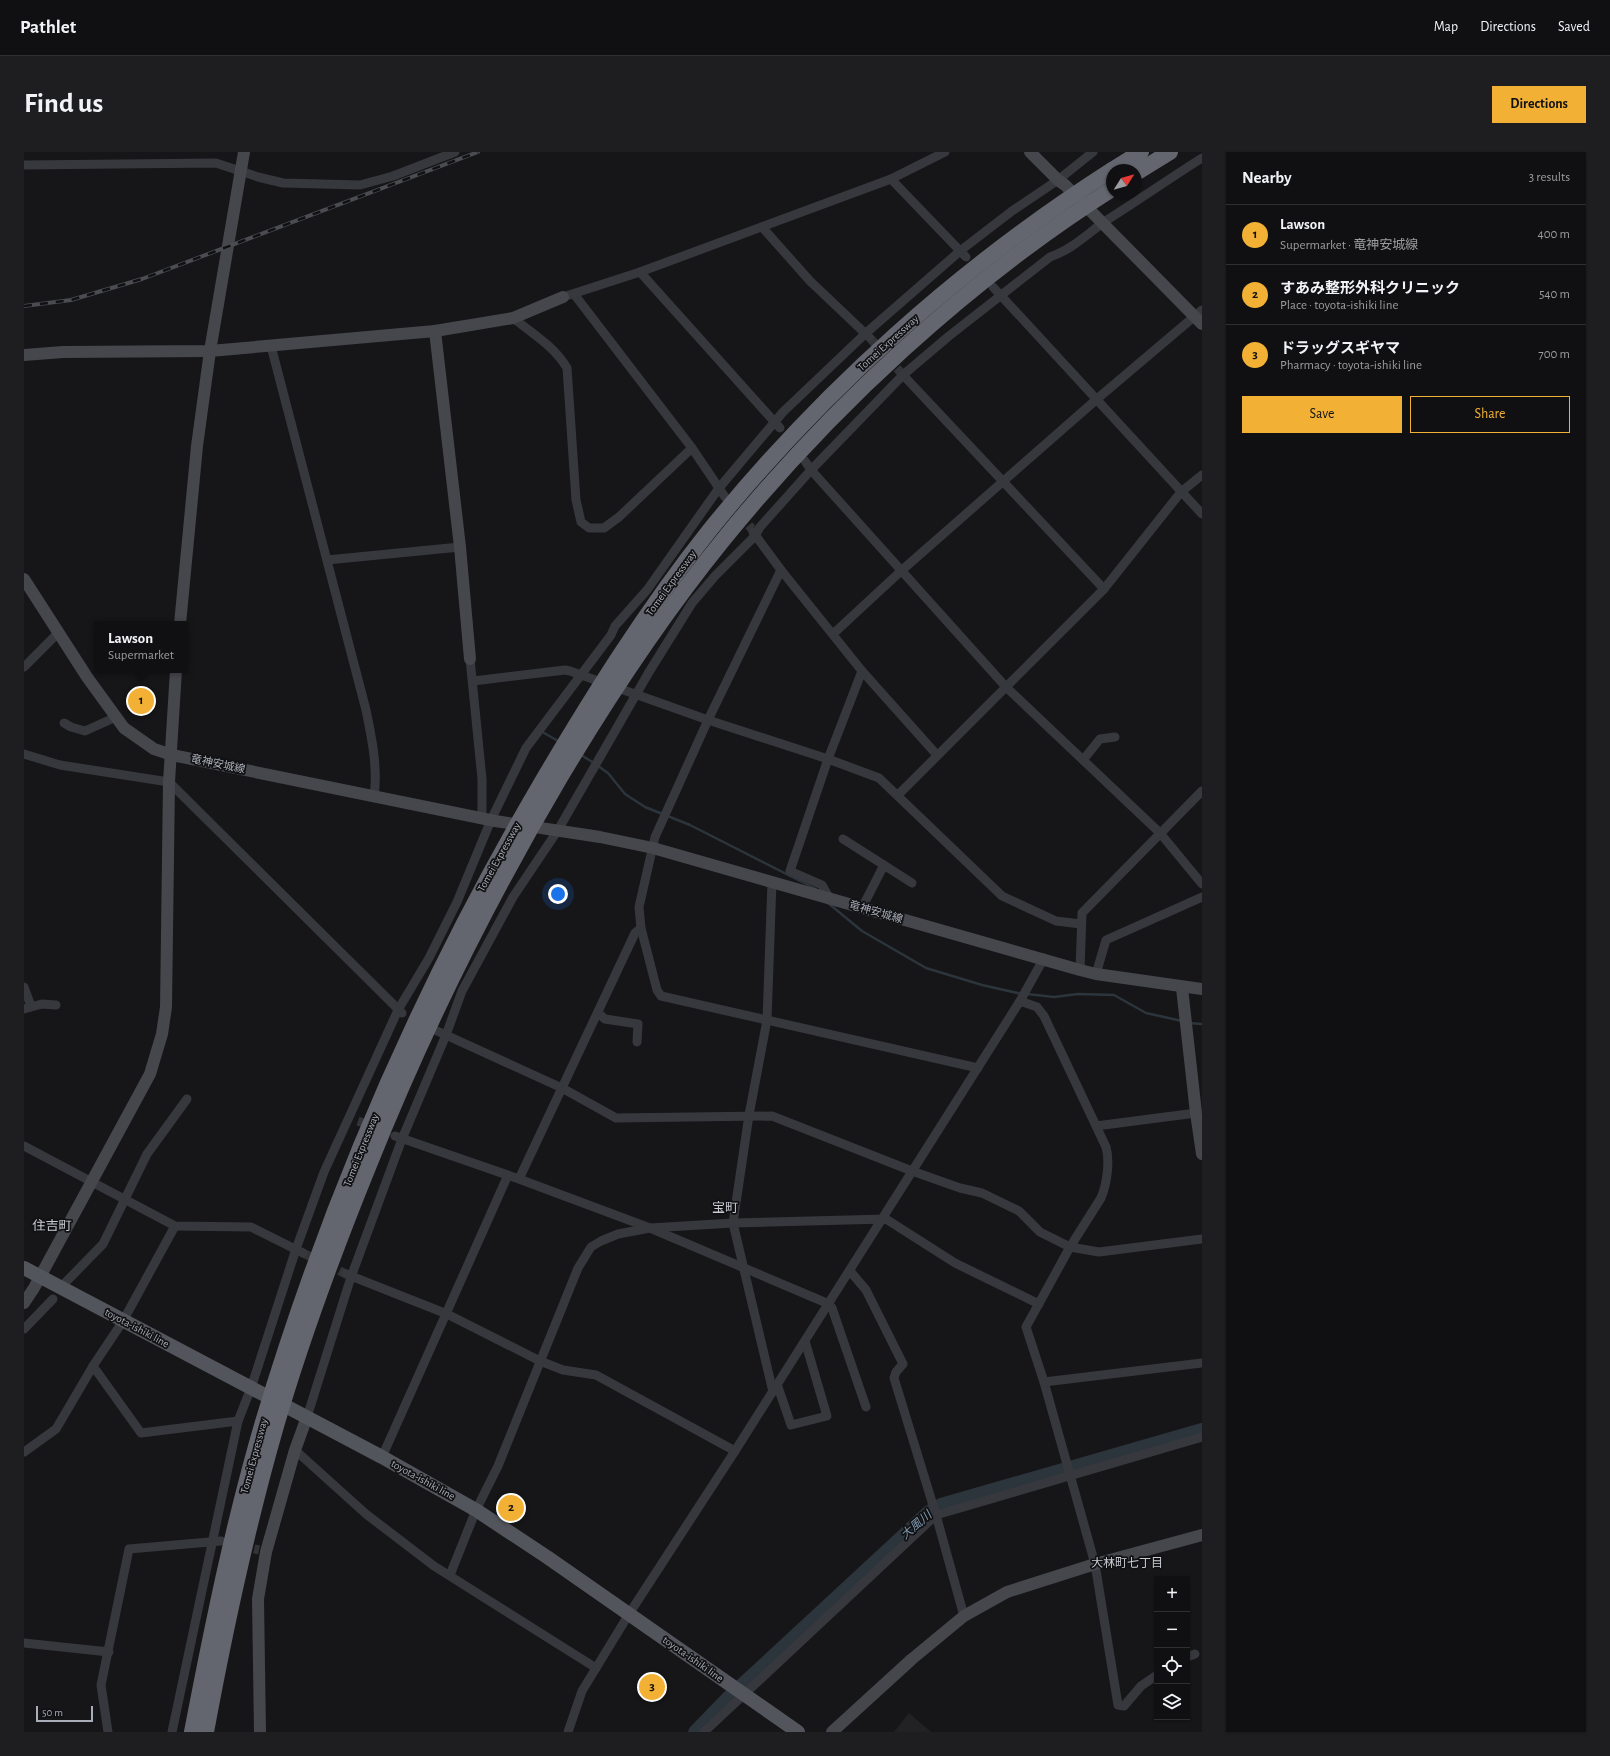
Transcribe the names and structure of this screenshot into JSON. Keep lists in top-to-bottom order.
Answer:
{
  "streets": {
    "highway": ["Tomei Expressway"],
    "main road": ["toyota-ishiki line"],
    "street": ["竜神安城線"]
  },
  "districts": ["宝町", "住吉町", "大林町七丁目"],
  "water": ["大風川"],
  "scale_bar": "50 m",
  "north": "top right",
  "page": {
    "header": "Pathlet",
    "nav": ["Map", "Directions", "Saved"],
    "buttons": [
      "Directions",
      ["Save", "Share"]
    ],
    "title": "Find us",
    "heading": ["Nearby", "3 results"],
    "list": [
      {
        "mark": "1",
        "name": "Lawson",
        "note": "Supermarket · 竜神安城線",
        "value": "400 m"
      },
      {
        "mark": "2",
        "name": "すあみ整形外科クリニック",
        "note": "Place · toyota-ishiki line",
        "value": "540 m"
      },
      {
        "mark": "3",
        "name": "ドラッグスギヤマ",
        "note": "Pharmacy · toyota-ishiki line",
        "value": "700 m"
      }
    ],
    "popup": ["Lawson", "Supermarket"],
    "pins": ["1", "2", "3"],
    "map_buttons": ["+", "−"],
    "scale": "50 m"
  }
}
